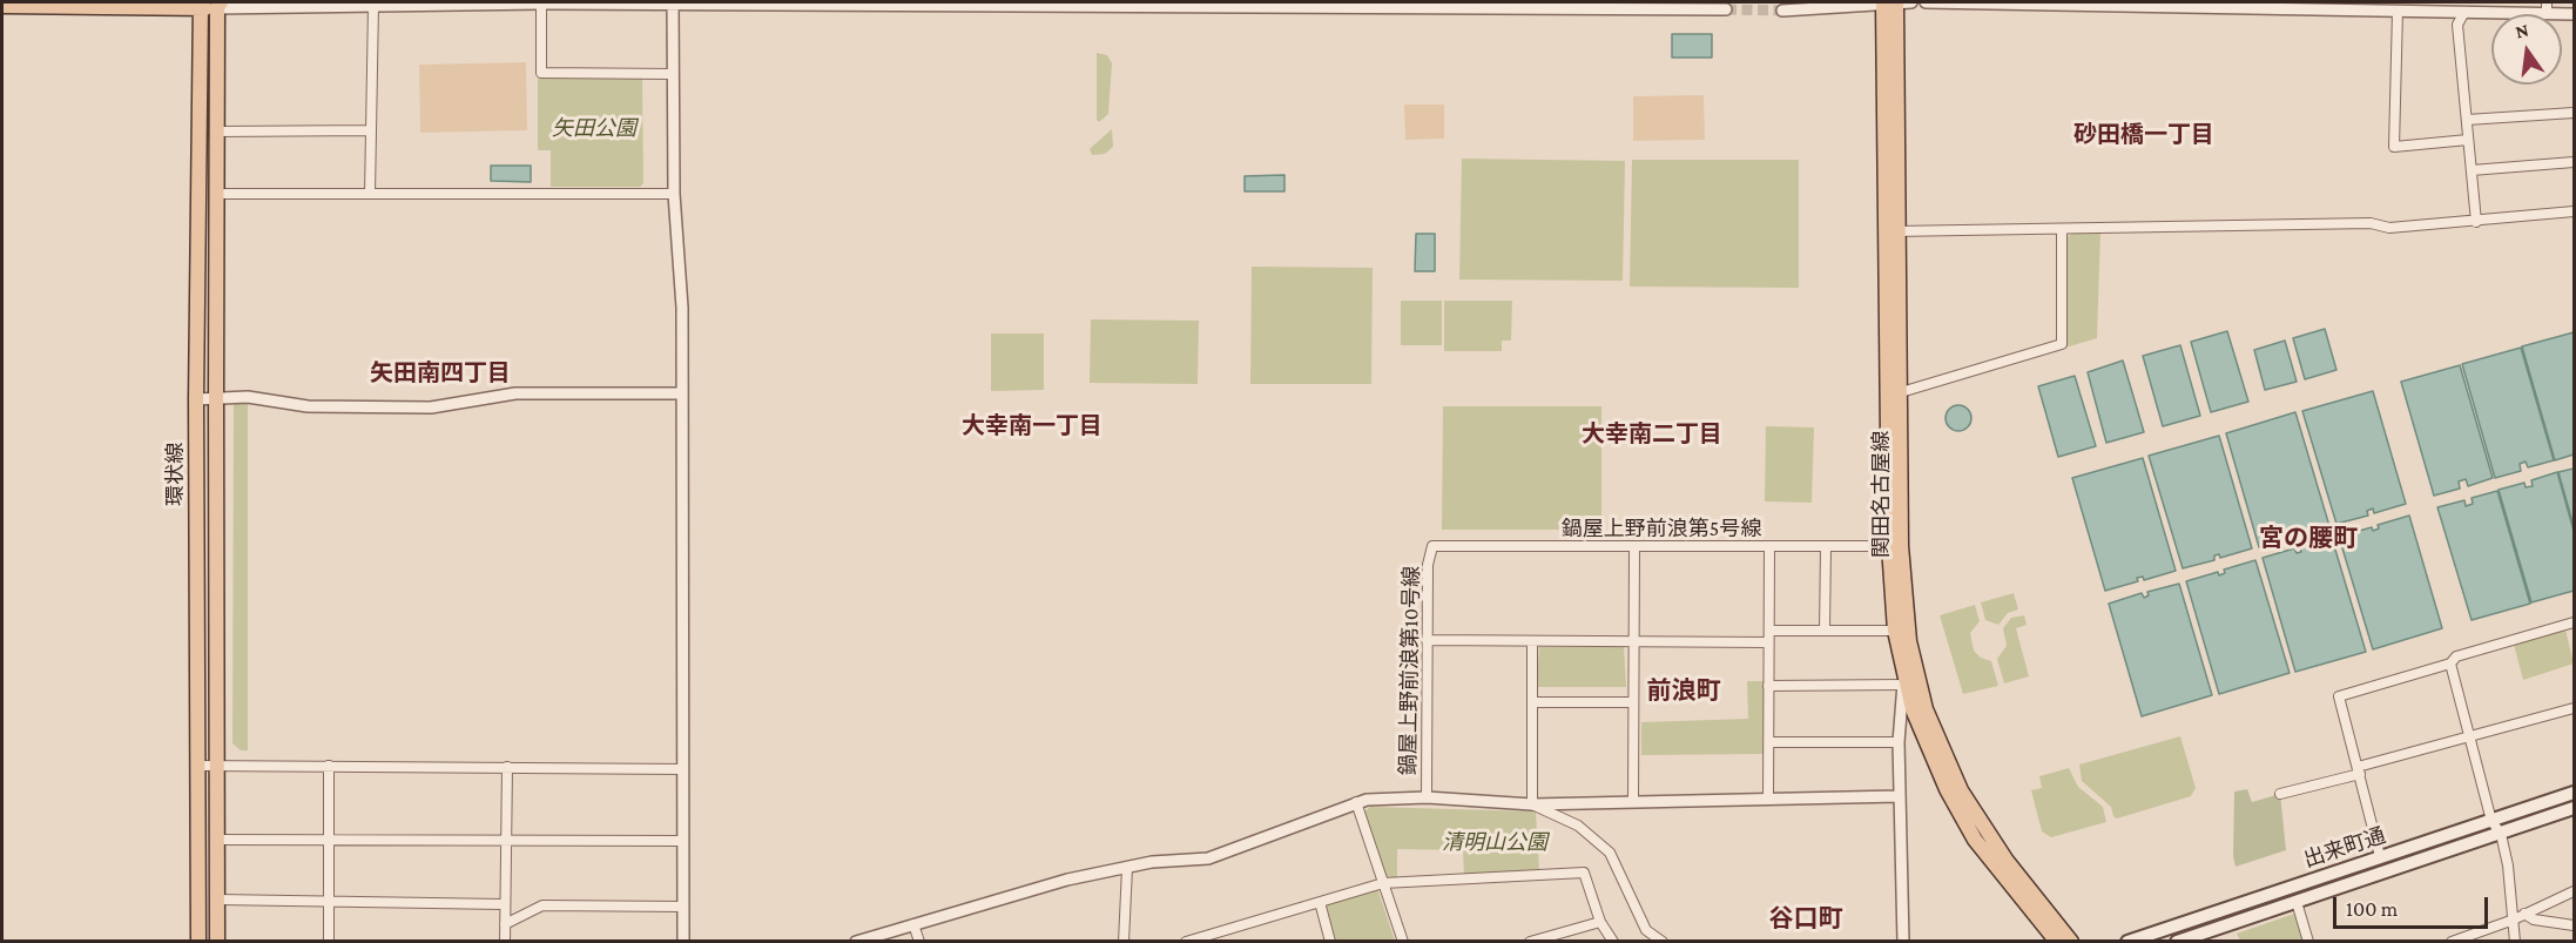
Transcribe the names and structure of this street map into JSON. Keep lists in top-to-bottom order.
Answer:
{
  "streets": {
    "main road": ["環状線", "関田名古屋線", "出来町通"],
    "street": ["鍋屋上野前浪第5号線", "鍋屋上野前浪第10号線"]
  },
  "crossings": [
    ["関田名古屋線", "鍋屋上野前浪第5号線"],
    ["鍋屋上野前浪第5号線", "鍋屋上野前浪第10号線"]
  ],
  "districts": [
    "砂田橋一丁目",
    "矢田南四丁目",
    "大幸南一丁目",
    "大幸南二丁目",
    "宮の腰町",
    "前浪町",
    "谷口町"
  ],
  "parks": ["矢田公園", "清明山公園"],
  "scale_bar": "100 m",
  "north": "top"
}
